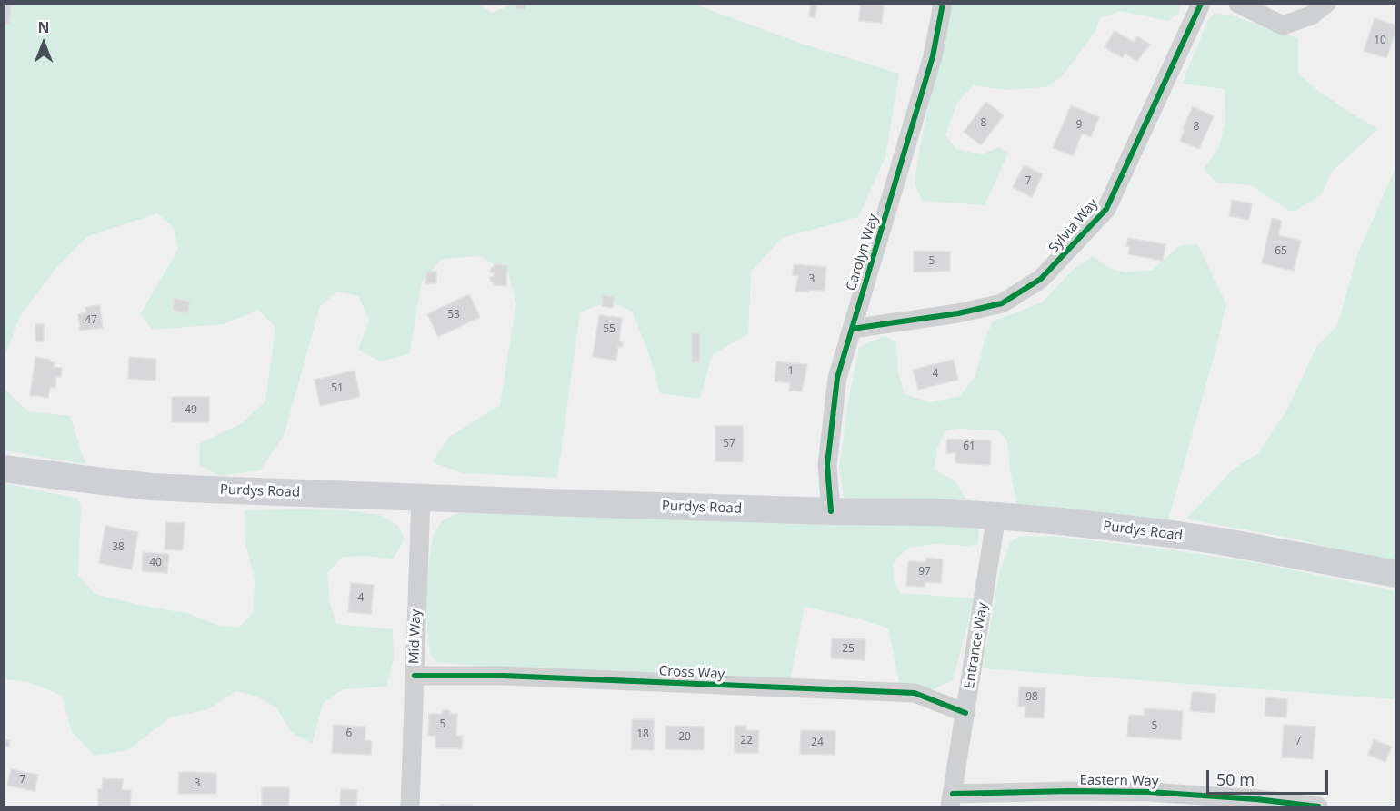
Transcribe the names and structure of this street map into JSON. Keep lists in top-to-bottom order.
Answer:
{
  "streets": {
    "main road": ["Purdys Road"],
    "street": [
      "Sylvia Way",
      "Carolyn Way",
      "Mid Way",
      "Entrance Way",
      "Cross Way",
      "Eastern Way"
    ]
  },
  "crossings": [
    ["Sylvia Way", "Carolyn Way"],
    ["Carolyn Way", "Purdys Road"],
    ["Purdys Road", "Mid Way"],
    ["Purdys Road", "Entrance Way"],
    ["Mid Way", "Cross Way"],
    ["Entrance Way", "Cross Way"],
    ["Entrance Way", "Eastern Way"]
  ],
  "house_numbers": [
    "10",
    "8",
    "9",
    "8",
    "7",
    "65",
    "5",
    "3",
    "53",
    "47",
    "55",
    "1",
    "4",
    "51",
    "49",
    "57",
    "61",
    "38",
    "40",
    "97",
    "4",
    "25",
    "98",
    "5",
    "5",
    "6",
    "18",
    "20",
    "22",
    "7",
    "24",
    "7",
    "3"
  ],
  "scale_bar": "50 m",
  "north": "top"
}
